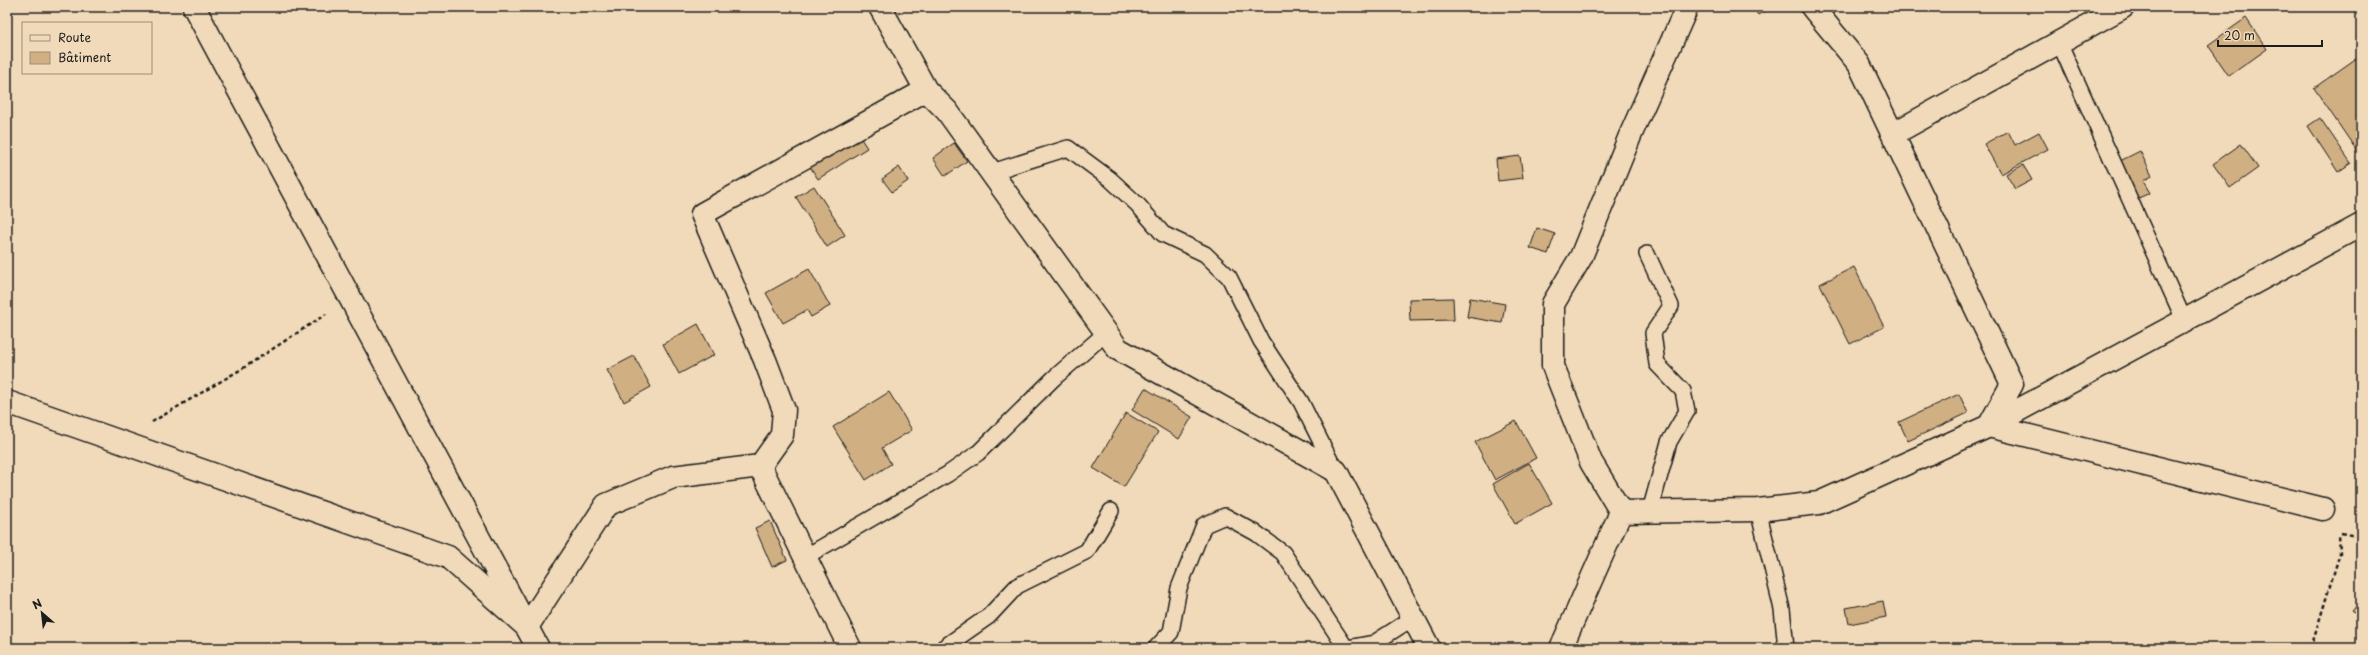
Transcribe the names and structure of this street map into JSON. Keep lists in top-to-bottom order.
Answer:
{
  "legend": ["Route", "Bâtiment"],
  "scale_bar": "20 m",
  "north": "top left"
}
